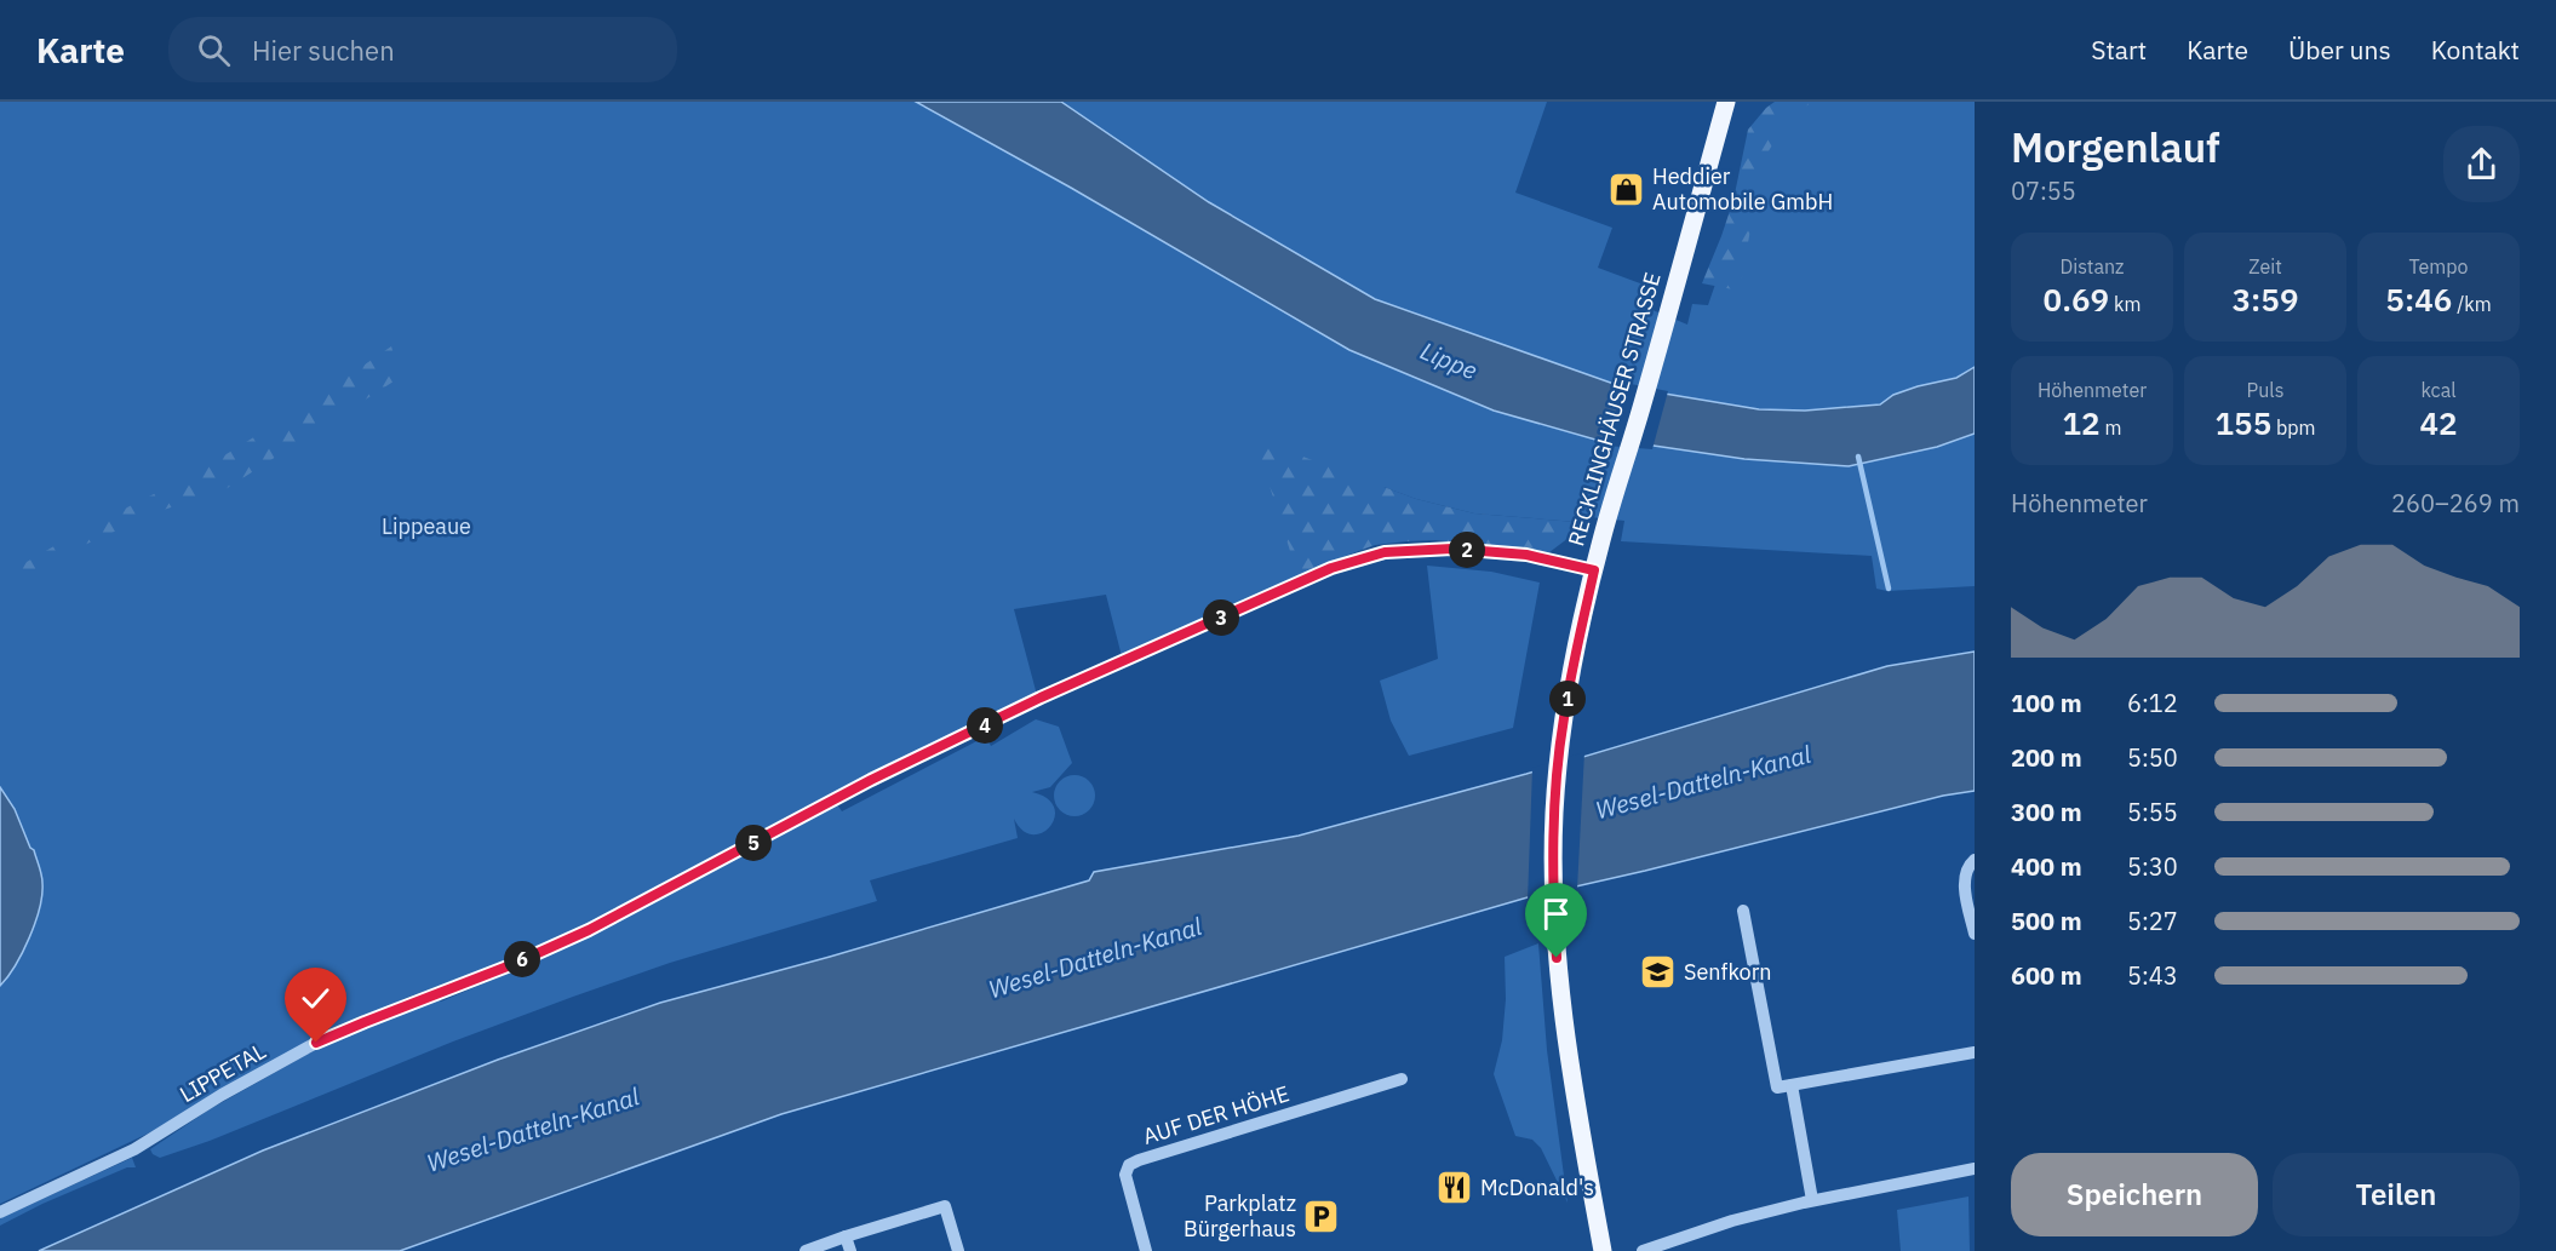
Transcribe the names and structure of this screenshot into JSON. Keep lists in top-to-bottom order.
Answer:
{
  "streets": {
    "main road": ["RECKLINGHÄUSER STRASSE"],
    "street": ["LIPPETAL", "AUF DER HÖHE"]
  },
  "crossings": [
    ["RECKLINGHÄUSER STRASSE", "LIPPETAL"]
  ],
  "water": ["Lippe", "Wesel-Datteln-Kanal"],
  "parks": ["Lippeaue"],
  "places": {
    "shop": ["Heddier Automobile GmbH"],
    "school or university": ["Senfkorn"],
    "restaurant": ["McDonald's"],
    "parking": ["Parkplatz Bürgerhaus"]
  },
  "page": {
    "header": "Karte",
    "search": "Hier suchen",
    "nav": [
      "Start",
      "Karte",
      "Über uns",
      "Kontakt"
    ],
    "heading": ["Morgenlauf", "07:55"],
    "stats": [
      ["Distanz", "0.69 km"],
      ["Zeit", "3:59"],
      ["Tempo", "5:46 /km"],
      ["Höhenmeter", "12 m"],
      ["Puls", "155 bpm"],
      ["kcal", "42"]
    ],
    "chart": ["Höhenmeter", "260–269 m"],
    "pins": [
      "2",
      "3",
      "1",
      "4",
      "5",
      "6"
    ],
    "list": [
      {
        "name": "100 m",
        "note": "6:12"
      },
      {
        "name": "200 m",
        "note": "5:50"
      },
      {
        "name": "300 m",
        "note": "5:55"
      },
      {
        "name": "400 m",
        "note": "5:30"
      },
      {
        "name": "500 m",
        "note": "5:27"
      },
      {
        "name": "600 m",
        "note": "5:43"
      }
    ],
    "buttons": ["Speichern", "Teilen"]
  }
}
